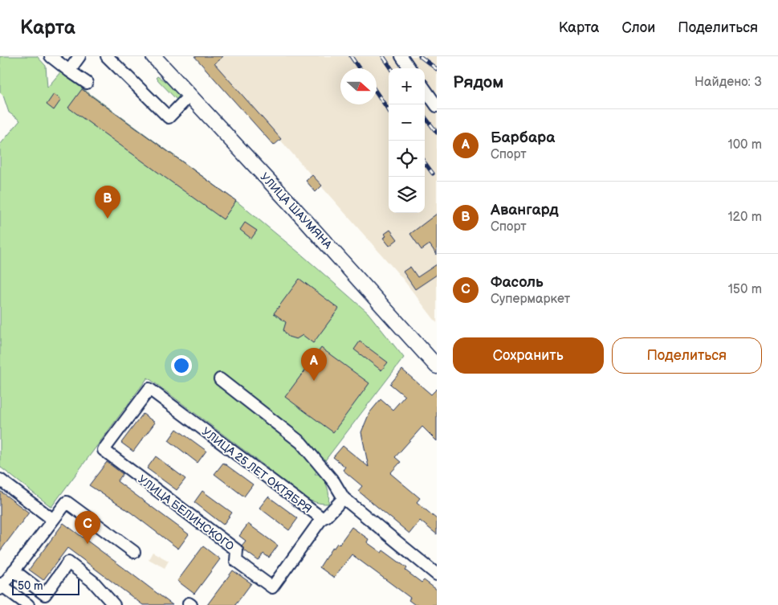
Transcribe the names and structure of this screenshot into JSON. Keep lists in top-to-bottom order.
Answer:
{
  "streets": {
    "main road": ["УЛИЦА ШАУМЯНА"],
    "street": ["УЛИЦА 25 ЛЕТ ОКТЯБРЯ", "УЛИЦА БЕЛИНСКОГО"]
  },
  "crossings": [
    ["УЛИЦА 25 ЛЕТ ОКТЯБРЯ", "УЛИЦА БЕЛИНСКОГО"]
  ],
  "scale_bar": "50 m",
  "north": "right",
  "page": {
    "header": "Карта",
    "nav": ["Карта", "Слои", "Поделиться"],
    "heading": ["Рядом", "Найдено: 3"],
    "map_buttons": ["+", "−"],
    "list": [
      {
        "mark": "A",
        "name": "Барбара",
        "note": "Спорт",
        "value": "100 m"
      },
      {
        "mark": "B",
        "name": "Авангард",
        "note": "Спорт",
        "value": "120 m"
      },
      {
        "mark": "C",
        "name": "Фасоль",
        "note": "Супермаркет",
        "value": "150 m"
      }
    ],
    "pins": ["B", "A", "C"],
    "buttons": ["Сохранить", "Поделиться"],
    "scale": "50 m"
  }
}
